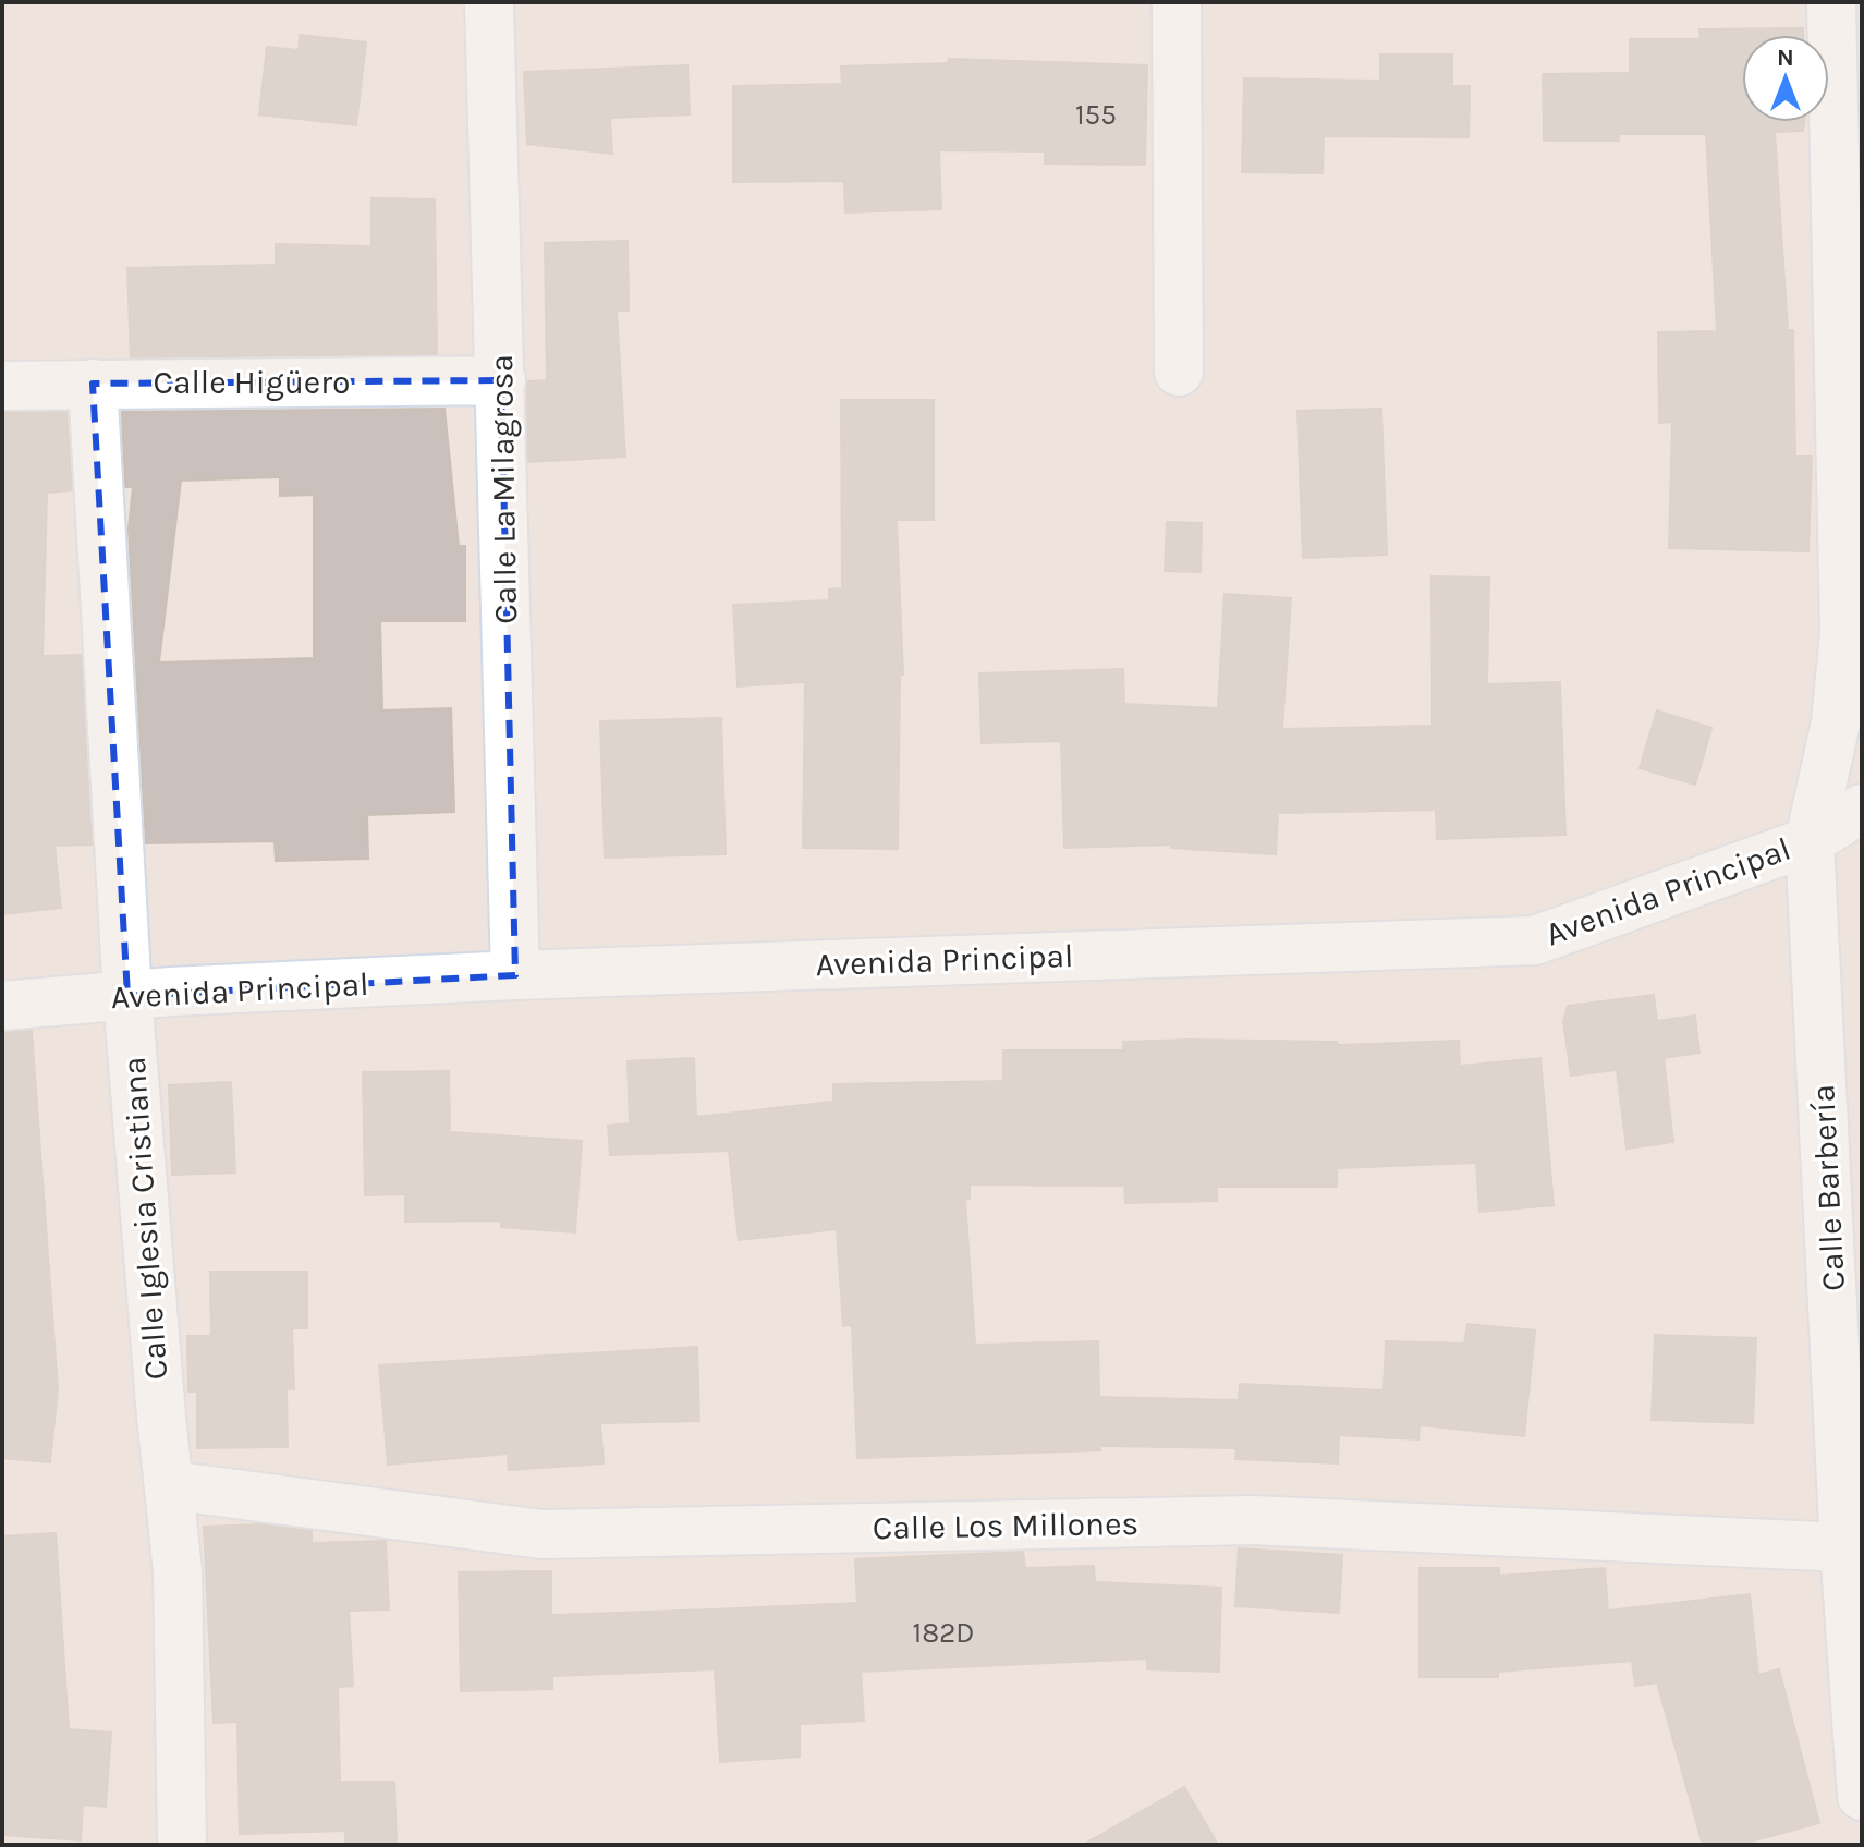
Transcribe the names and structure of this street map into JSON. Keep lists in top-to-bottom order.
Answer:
{
  "streets": {
    "street": [
      "Calle Higüero",
      "Calle La Milagrosa",
      "Avenida Principal",
      "Calle Barbería",
      "Calle Iglesia Cristiana",
      "Calle Los Millones"
    ]
  },
  "crossings": [
    ["Calle Higüero", "Calle La Milagrosa"],
    ["Calle Higüero", "Calle Iglesia Cristiana"],
    ["Calle La Milagrosa", "Avenida Principal"],
    ["Avenida Principal", "Calle Barbería"],
    ["Avenida Principal", "Calle Iglesia Cristiana"],
    ["Calle Barbería", "Calle Los Millones"],
    ["Calle Iglesia Cristiana", "Calle Los Millones"]
  ],
  "house_numbers": ["155", "182D"],
  "north": "top"
}
